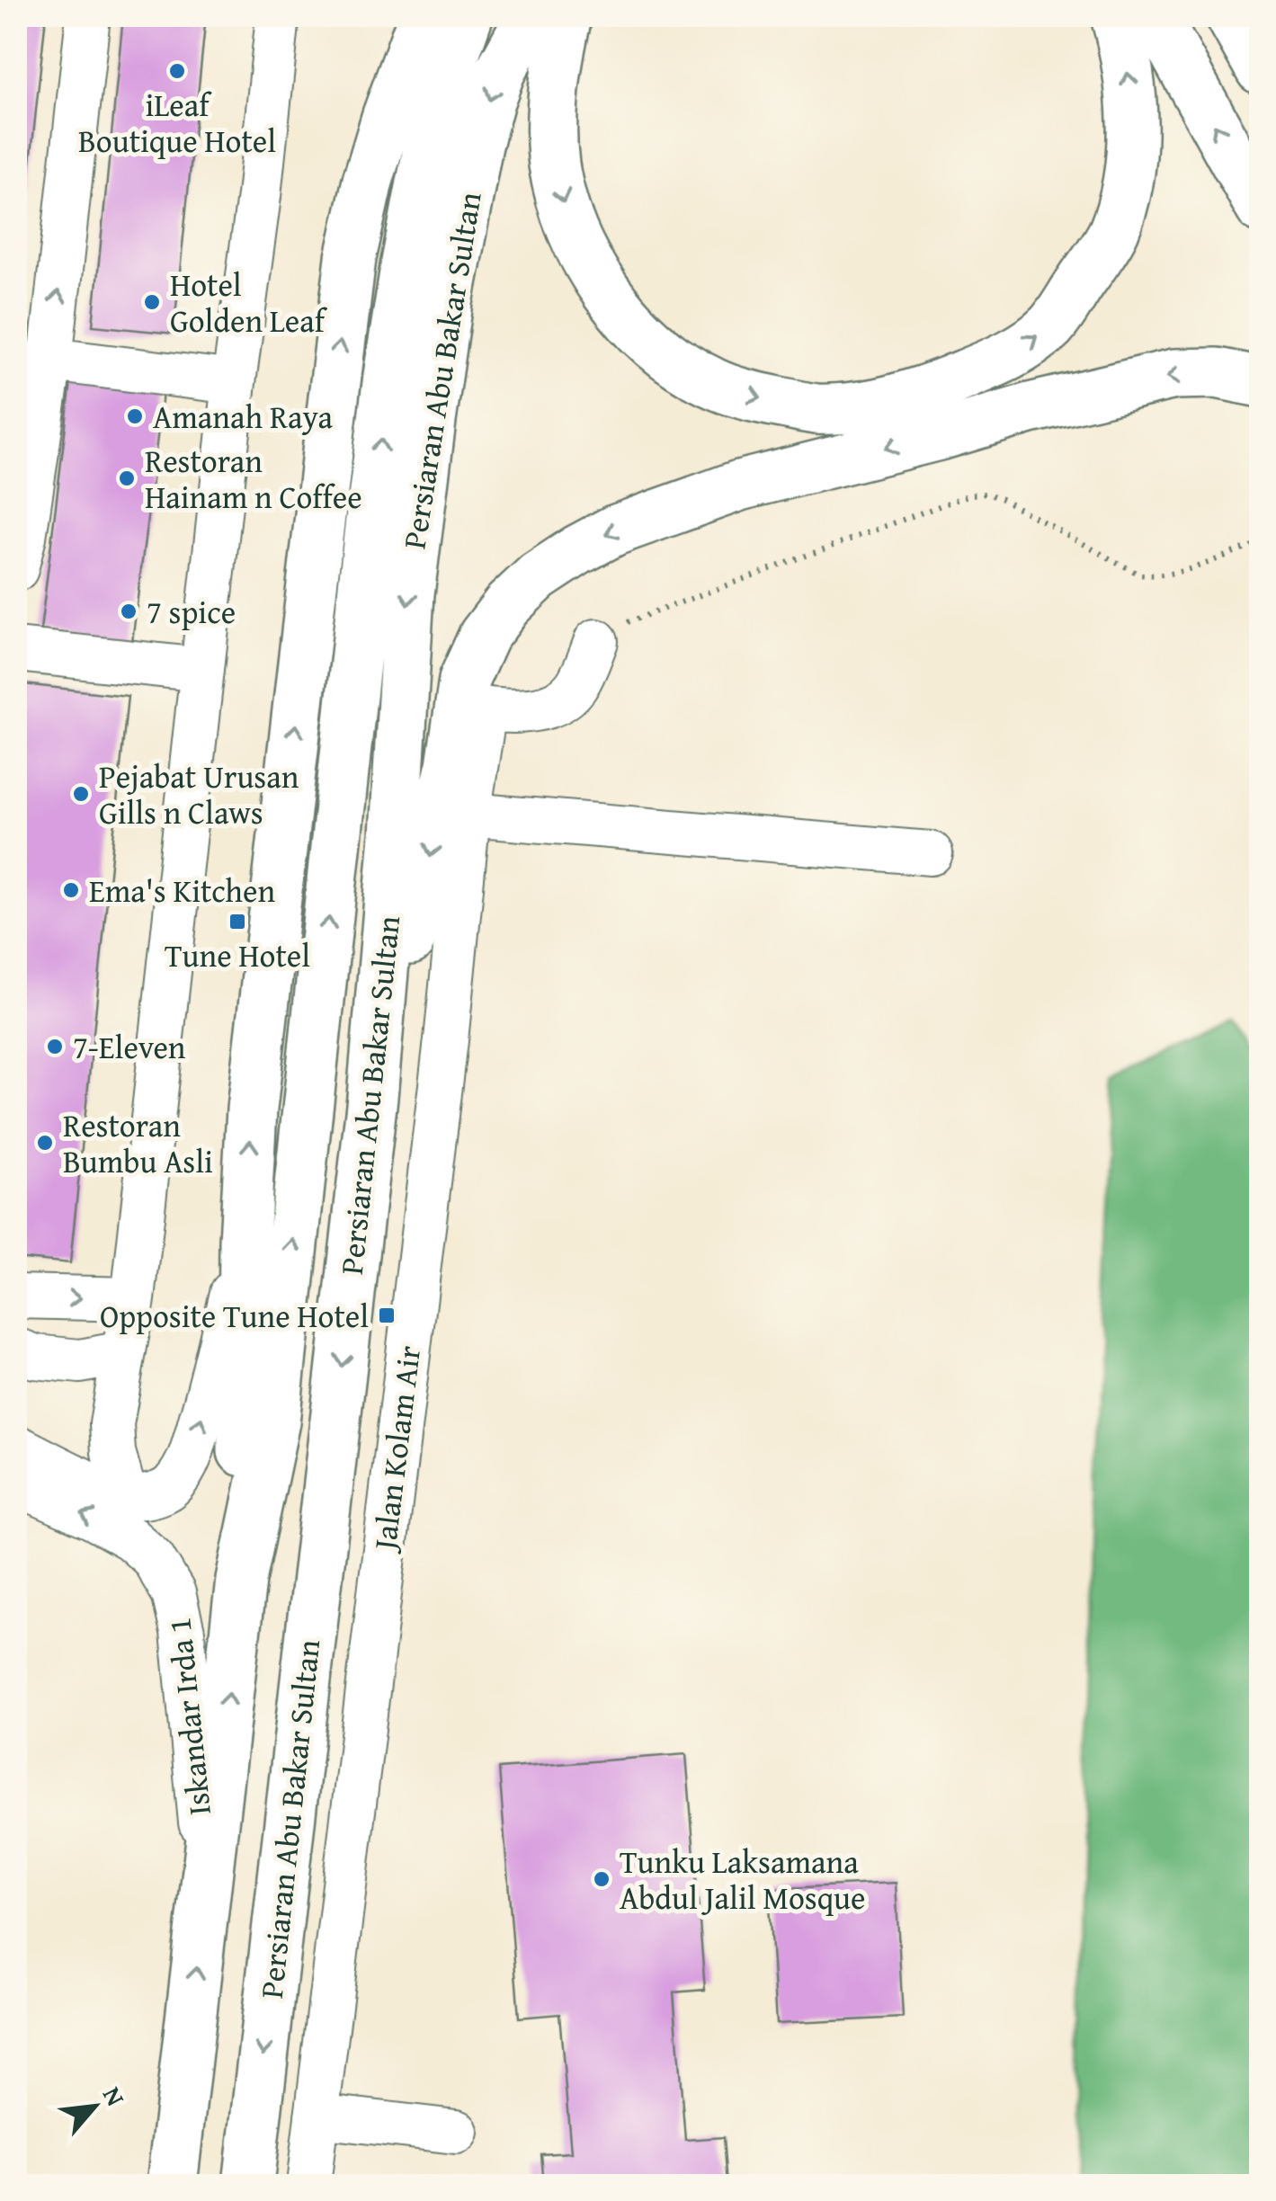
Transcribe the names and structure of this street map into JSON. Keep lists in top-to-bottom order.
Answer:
{
  "streets": {
    "highway": ["Persiaran Abu Bakar Sultan"],
    "street": ["Jalan Kolam Air", "Iskandar Irda 1"]
  },
  "crossings": [
    ["Persiaran Abu Bakar Sultan", "Iskandar Irda 1"]
  ],
  "places": {
    "other": [
      "iLeaf Boutique Hotel",
      "Hotel Golden Leaf",
      "Amanah Raya",
      "Restoran Hainam n Coffee",
      "7 spice",
      "Pejabat Urusan Gills n Claws",
      "Ema's Kitchen",
      "7-Eleven",
      "Restoran Bumbu Asli",
      "Tunku Laksamana Abdul Jalil Mosque"
    ],
    "transit": ["Tune Hotel", "Opposite Tune Hotel"]
  },
  "north": "top right"
}
